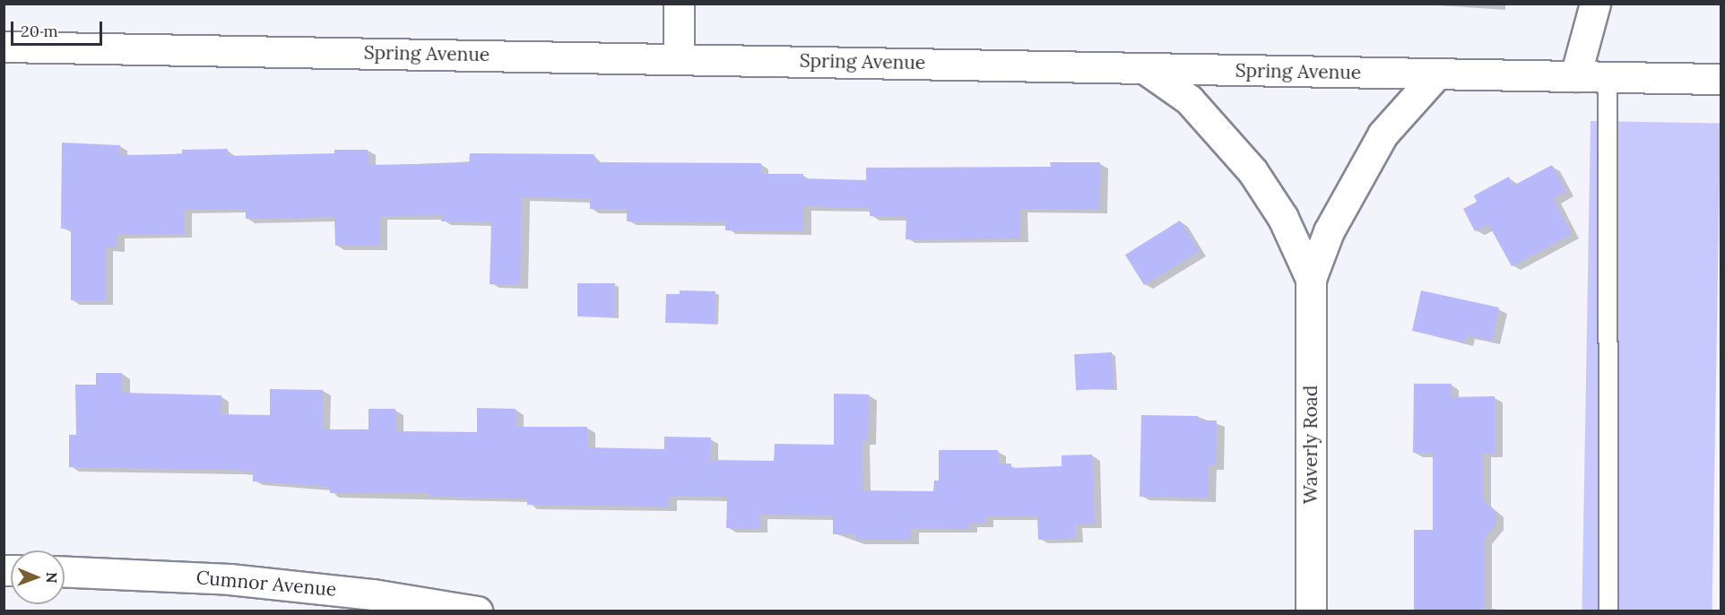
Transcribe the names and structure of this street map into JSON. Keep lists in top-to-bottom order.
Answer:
{
  "streets": {
    "street": ["Spring Avenue", "Waverly Road", "Cumnor Avenue"]
  },
  "crossings": [
    ["Spring Avenue", "Waverly Road"]
  ],
  "scale_bar": "20 m",
  "north": "right"
}
